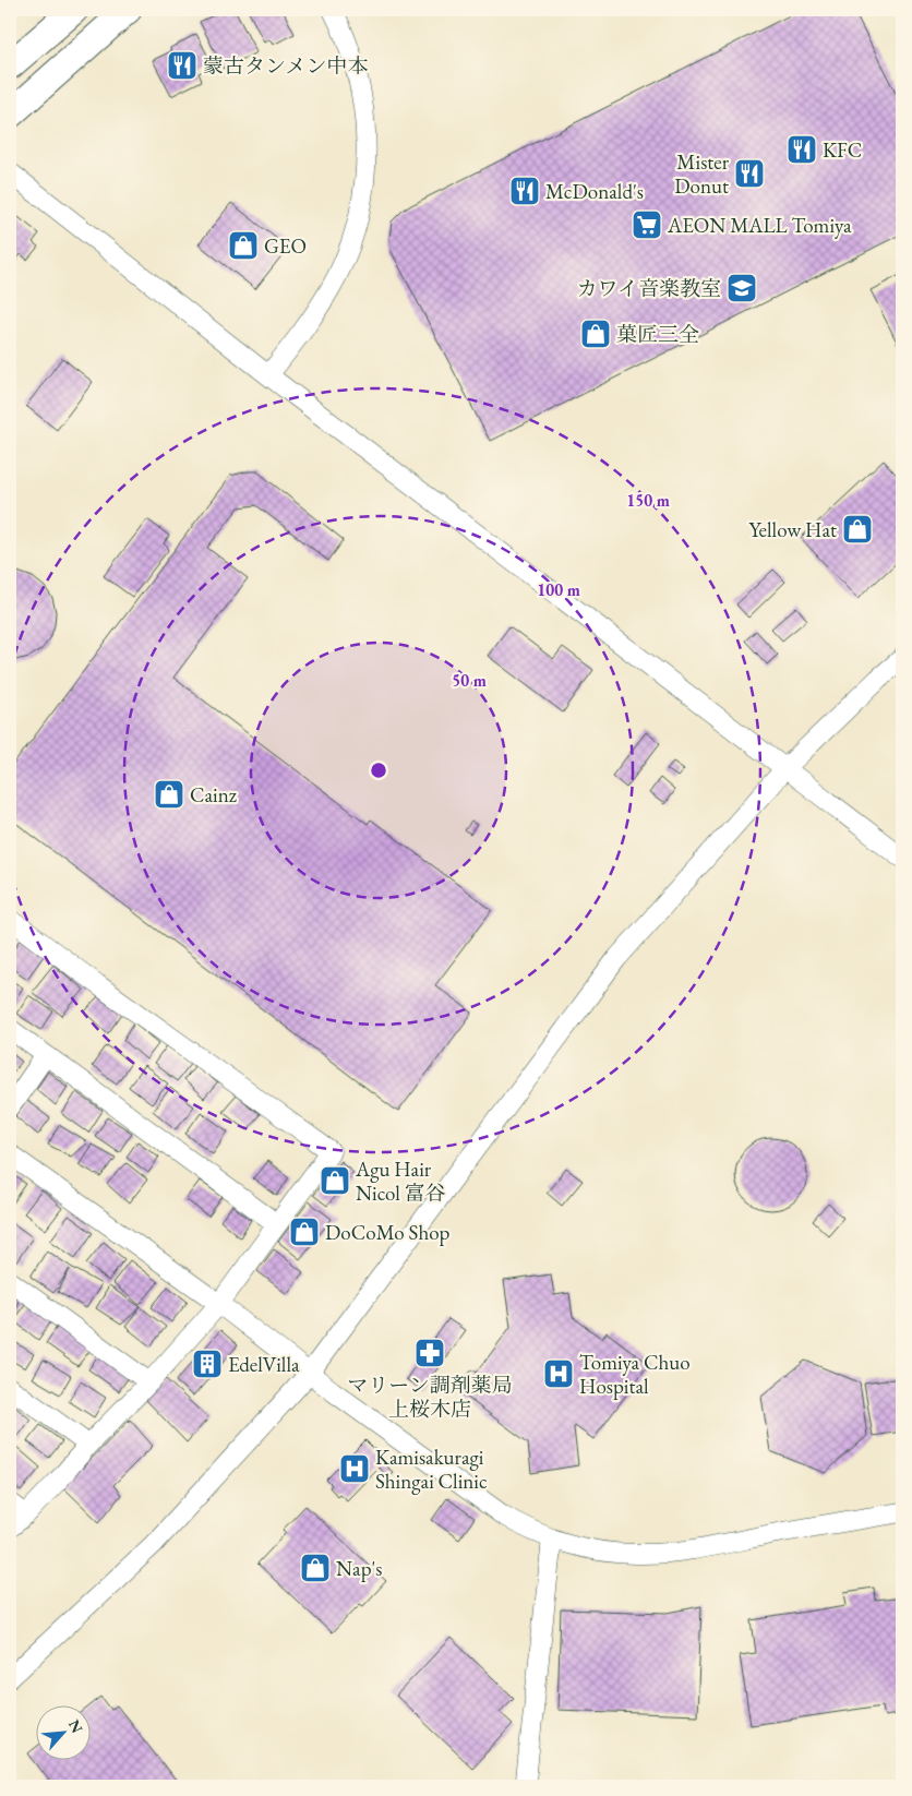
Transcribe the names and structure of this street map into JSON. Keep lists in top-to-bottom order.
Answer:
{
  "places": {
    "restaurant": [
      "蒙古タンメン中本",
      "KFC",
      "Mister Donut",
      "McDonald's"
    ],
    "supermarket": ["AEON MALL Tomiya"],
    "shop": [
      "GEO",
      "菓匠三全",
      "Yellow Hat",
      "Cainz",
      "Agu Hair Nicol 富谷",
      "DoCoMo Shop",
      "Nap's"
    ],
    "school or university": ["カワイ音楽教室"],
    "pharmacy": ["マリーン調剤薬局 上桜木店"],
    "building": ["EdelVilla"],
    "hospital": ["Tomiya Chuo Hospital", "Kamisakuragi Shingai Clinic"]
  },
  "north": "top right",
  "rings": ["150 m", "100 m", "50 m"]
}
